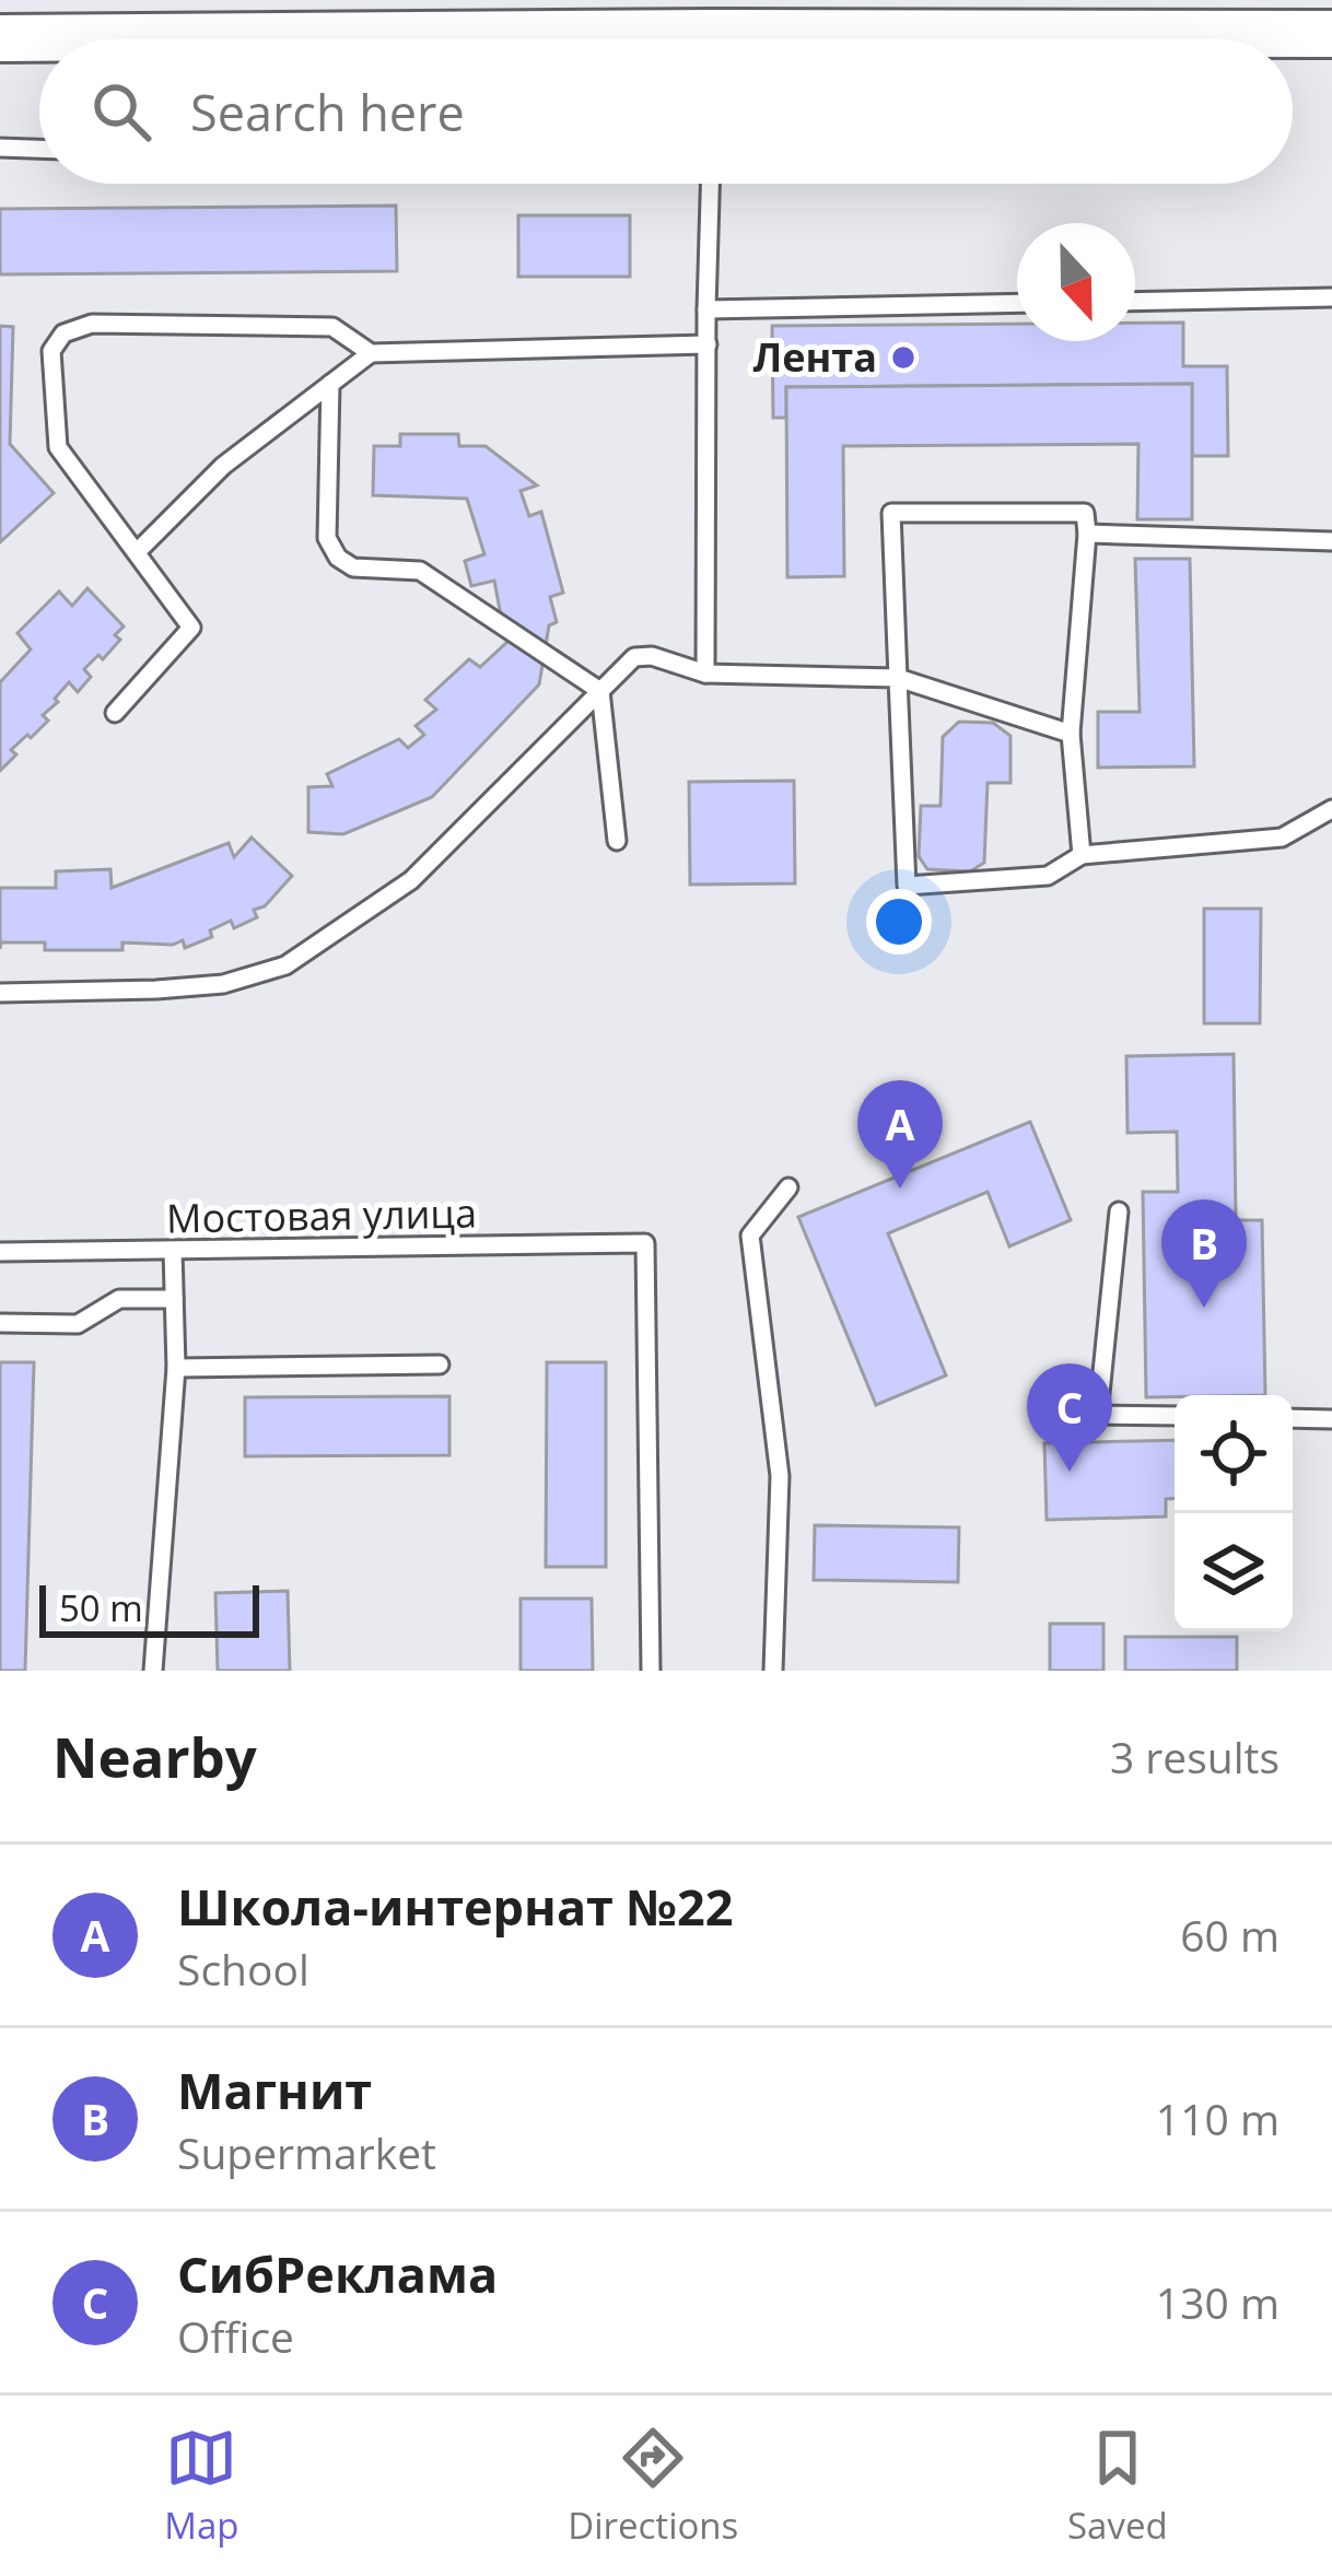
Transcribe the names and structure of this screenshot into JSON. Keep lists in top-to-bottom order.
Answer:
{
  "streets": {
    "lane": ["Мостовая улица"]
  },
  "places": ["Лента"],
  "scale_bar": "50 m",
  "north": "bottom",
  "page": {
    "search": "Search here",
    "pins": ["A", "B", "C"],
    "scale": "50 m",
    "heading": ["Nearby", "3 results"],
    "list": [
      {
        "mark": "A",
        "name": "Школа-интернат №22",
        "note": "School",
        "value": "60 m"
      },
      {
        "mark": "B",
        "name": "Магнит",
        "note": "Supermarket",
        "value": "110 m"
      },
      {
        "mark": "C",
        "name": "СибРеклама",
        "note": "Office",
        "value": "130 m"
      }
    ],
    "nav": ["Map", "Directions", "Saved"]
  }
}
